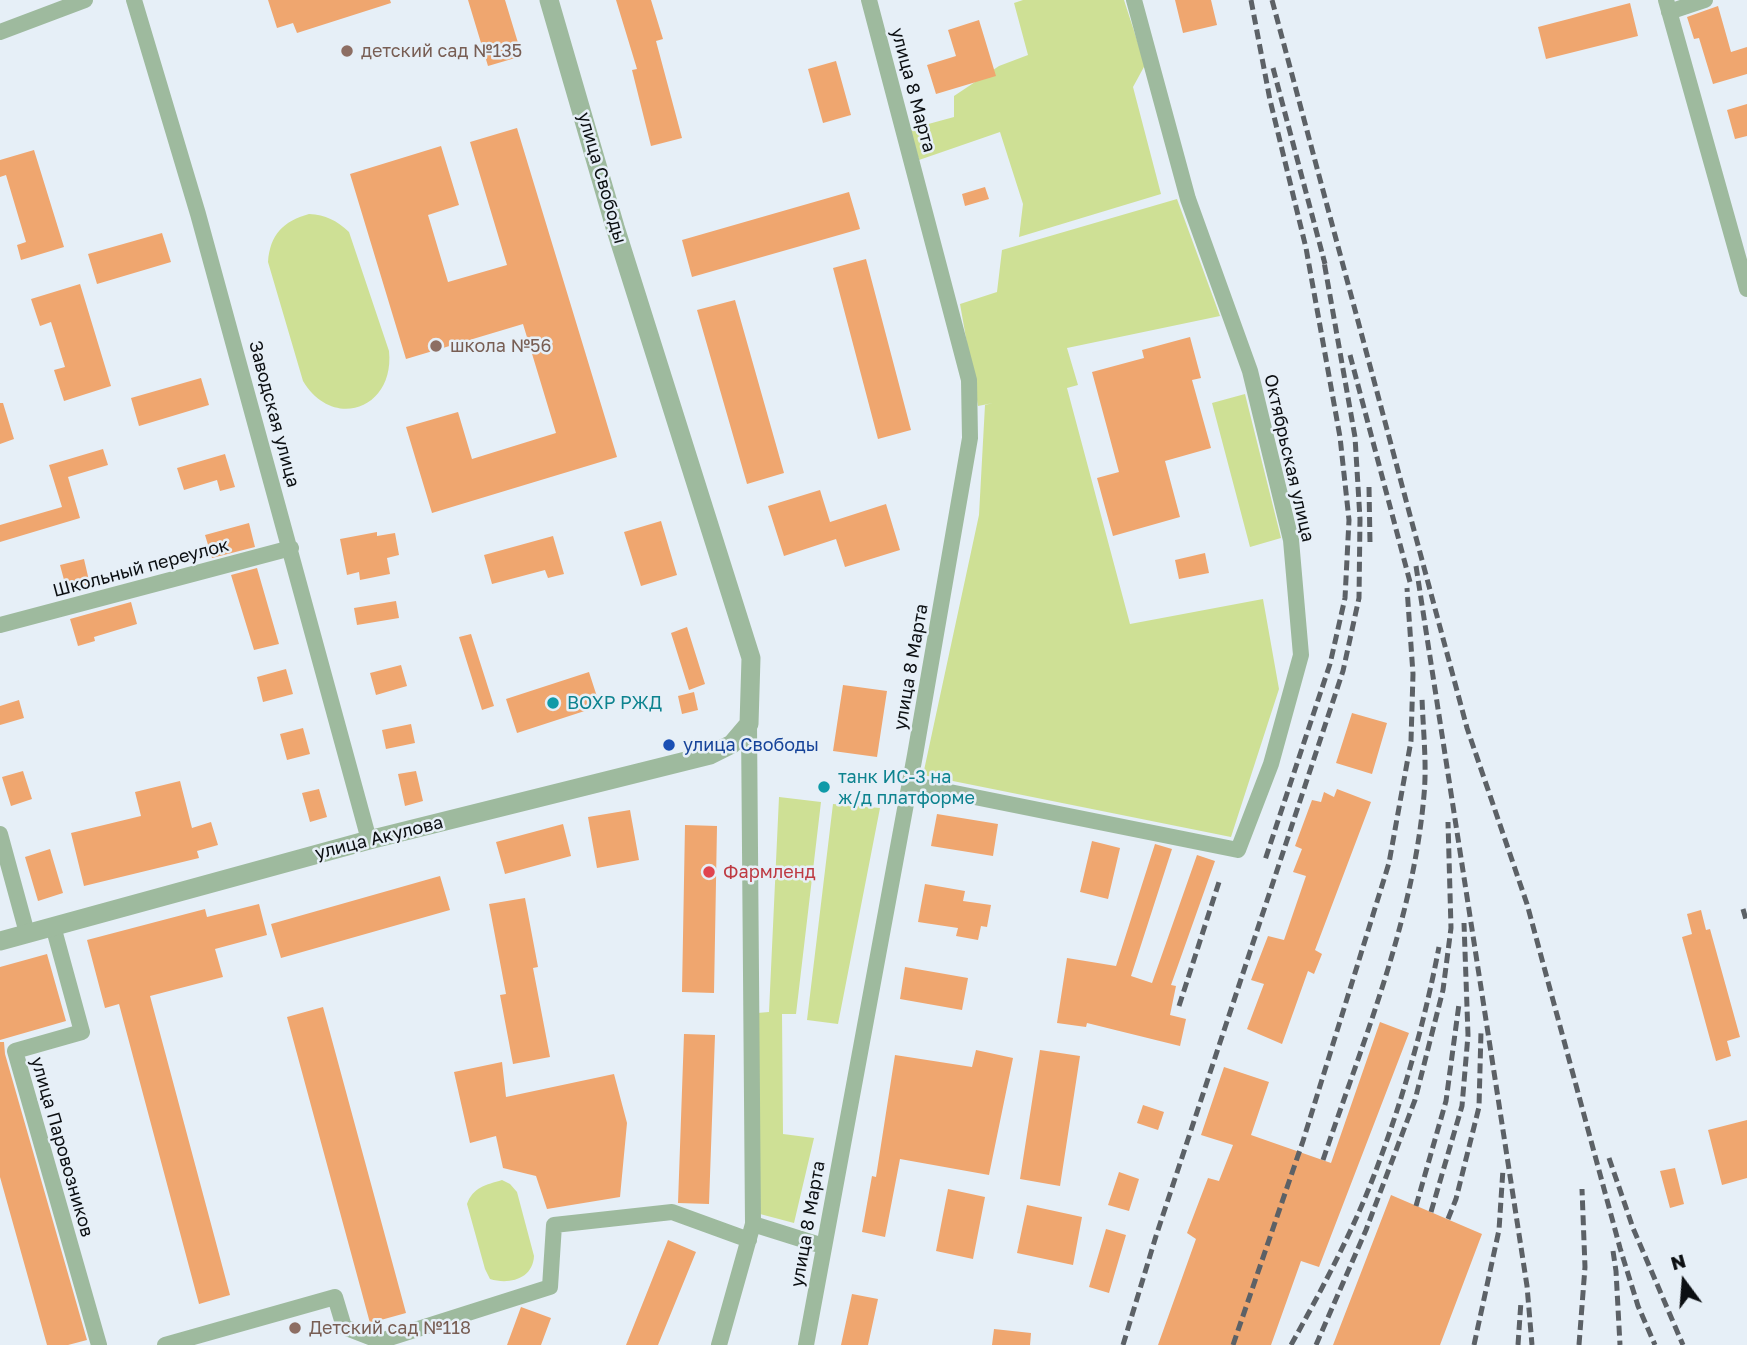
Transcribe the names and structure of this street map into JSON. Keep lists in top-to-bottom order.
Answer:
{
  "streets": {
    "street": [
      "улица 8 Марта",
      "улица Свободы",
      "Заводская улица",
      "Октябрьская улица",
      "Школьный переулок",
      "улица Акулова",
      "улица Паровозников"
    ]
  },
  "crossings": [
    ["улица 8 Марта", "Октябрьская улица"],
    ["улица Свободы", "улица Акулова"],
    ["Заводская улица", "Школьный переулок"],
    ["Заводская улица", "улица Акулова"],
    ["улица Акулова", "улица Паровозников"]
  ],
  "places": [
    "детский сад №135",
    "школа №56",
    "ВОХР РЖД",
    "улица Свободы",
    "танк ИС-3 на ж/д платформе",
    "Фармленд",
    "Детский сад №118"
  ],
  "north": "top"
}
